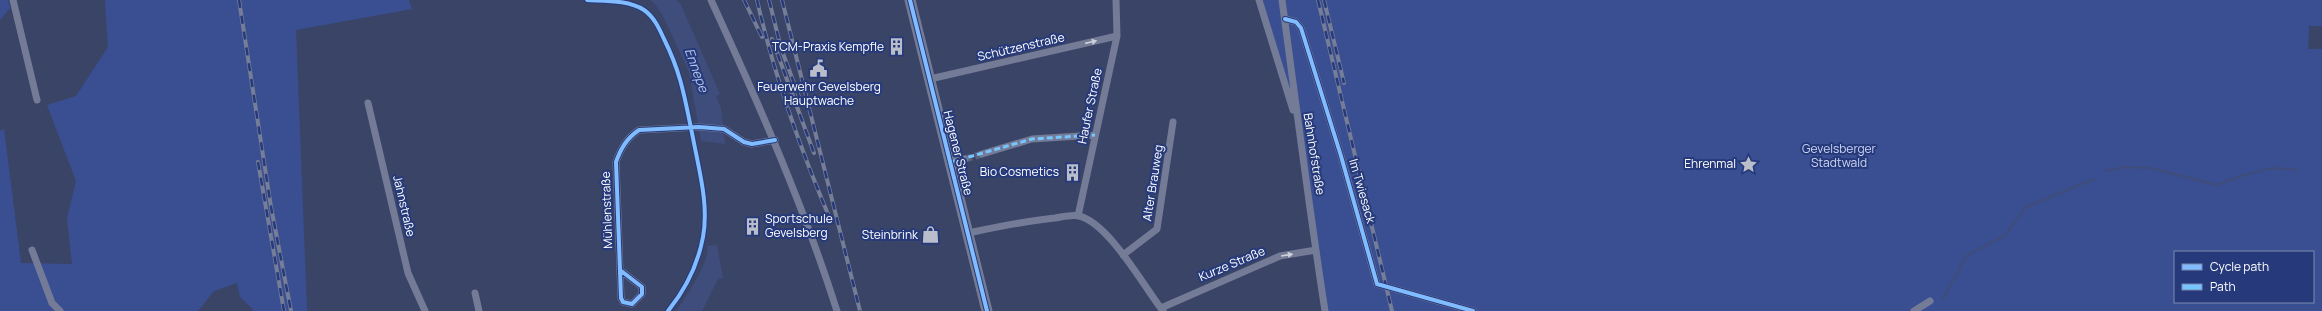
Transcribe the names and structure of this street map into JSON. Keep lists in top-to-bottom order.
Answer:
{
  "streets": {
    "main road": ["Hagener Straße"],
    "street": [
      "Schützenstraße",
      "Haufer Straße",
      "Bahnhofstraße",
      "Alter Brauweg",
      "Im Twiesack",
      "Jahnstraße",
      "Mühlenstraße",
      "Kurze Straße"
    ]
  },
  "crossings": [
    ["Schützenstraße", "Haufer Straße"],
    ["Schützenstraße", "Hagener Straße"],
    ["Bahnhofstraße", "Im Twiesack"],
    ["Bahnhofstraße", "Kurze Straße"]
  ],
  "one_way": ["Schützenstraße", "Kurze Straße"],
  "water": ["Ennepe"],
  "parks": ["Gevelsberger Stadtwald"],
  "places": {
    "building": ["TCM-Praxis Kempfle", "Bio Cosmetics", "Sportschule Gevelsberg"],
    "public building": ["Feuerwehr Gevelsberg Hauptwache"],
    "place": ["Ehrenmal"],
    "shop": ["Steinbrink"]
  },
  "legend": ["Cycle path", "Path"]
}
